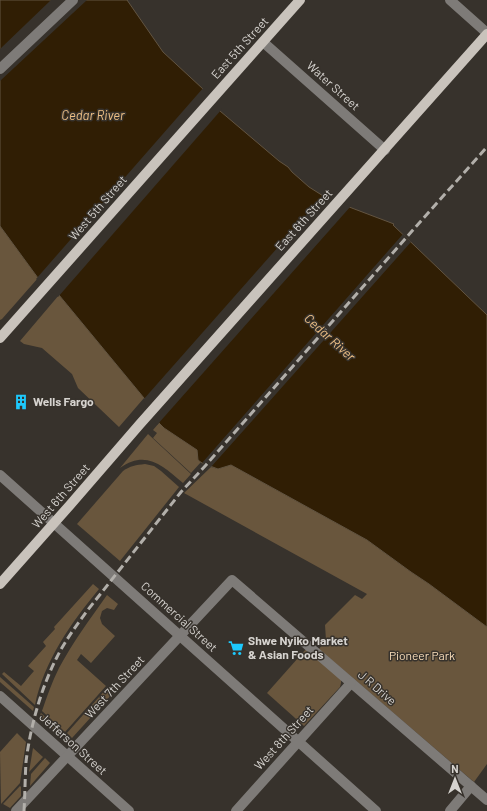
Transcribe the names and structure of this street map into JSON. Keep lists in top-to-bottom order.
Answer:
{
  "streets": {
    "main road": [
      "East 5th Street",
      "West 5th Street",
      "East 6th Street",
      "West 6th Street"
    ],
    "street": [
      "Water Street",
      "Commercial Street",
      "West 7th Street",
      "J R Drive",
      "West 8th Street",
      "Jefferson Street"
    ]
  },
  "crossings": [
    ["East 5th Street", "Water Street"],
    ["East 5th Street", "West 5th Street"],
    ["Water Street", "East 6th Street"],
    ["East 6th Street", "West 6th Street"],
    ["West 6th Street", "Commercial Street"],
    ["Commercial Street", "West 7th Street"],
    ["Commercial Street", "West 8th Street"],
    ["West 7th Street", "J R Drive"],
    ["West 7th Street", "Jefferson Street"],
    ["J R Drive", "West 8th Street"]
  ],
  "water": ["Cedar River"],
  "parks": ["Pioneer Park"],
  "places": {
    "building": ["Wells Fargo"],
    "supermarket": ["Shwe Nyiko Market & Asian Foods"]
  },
  "north": "top"
}
